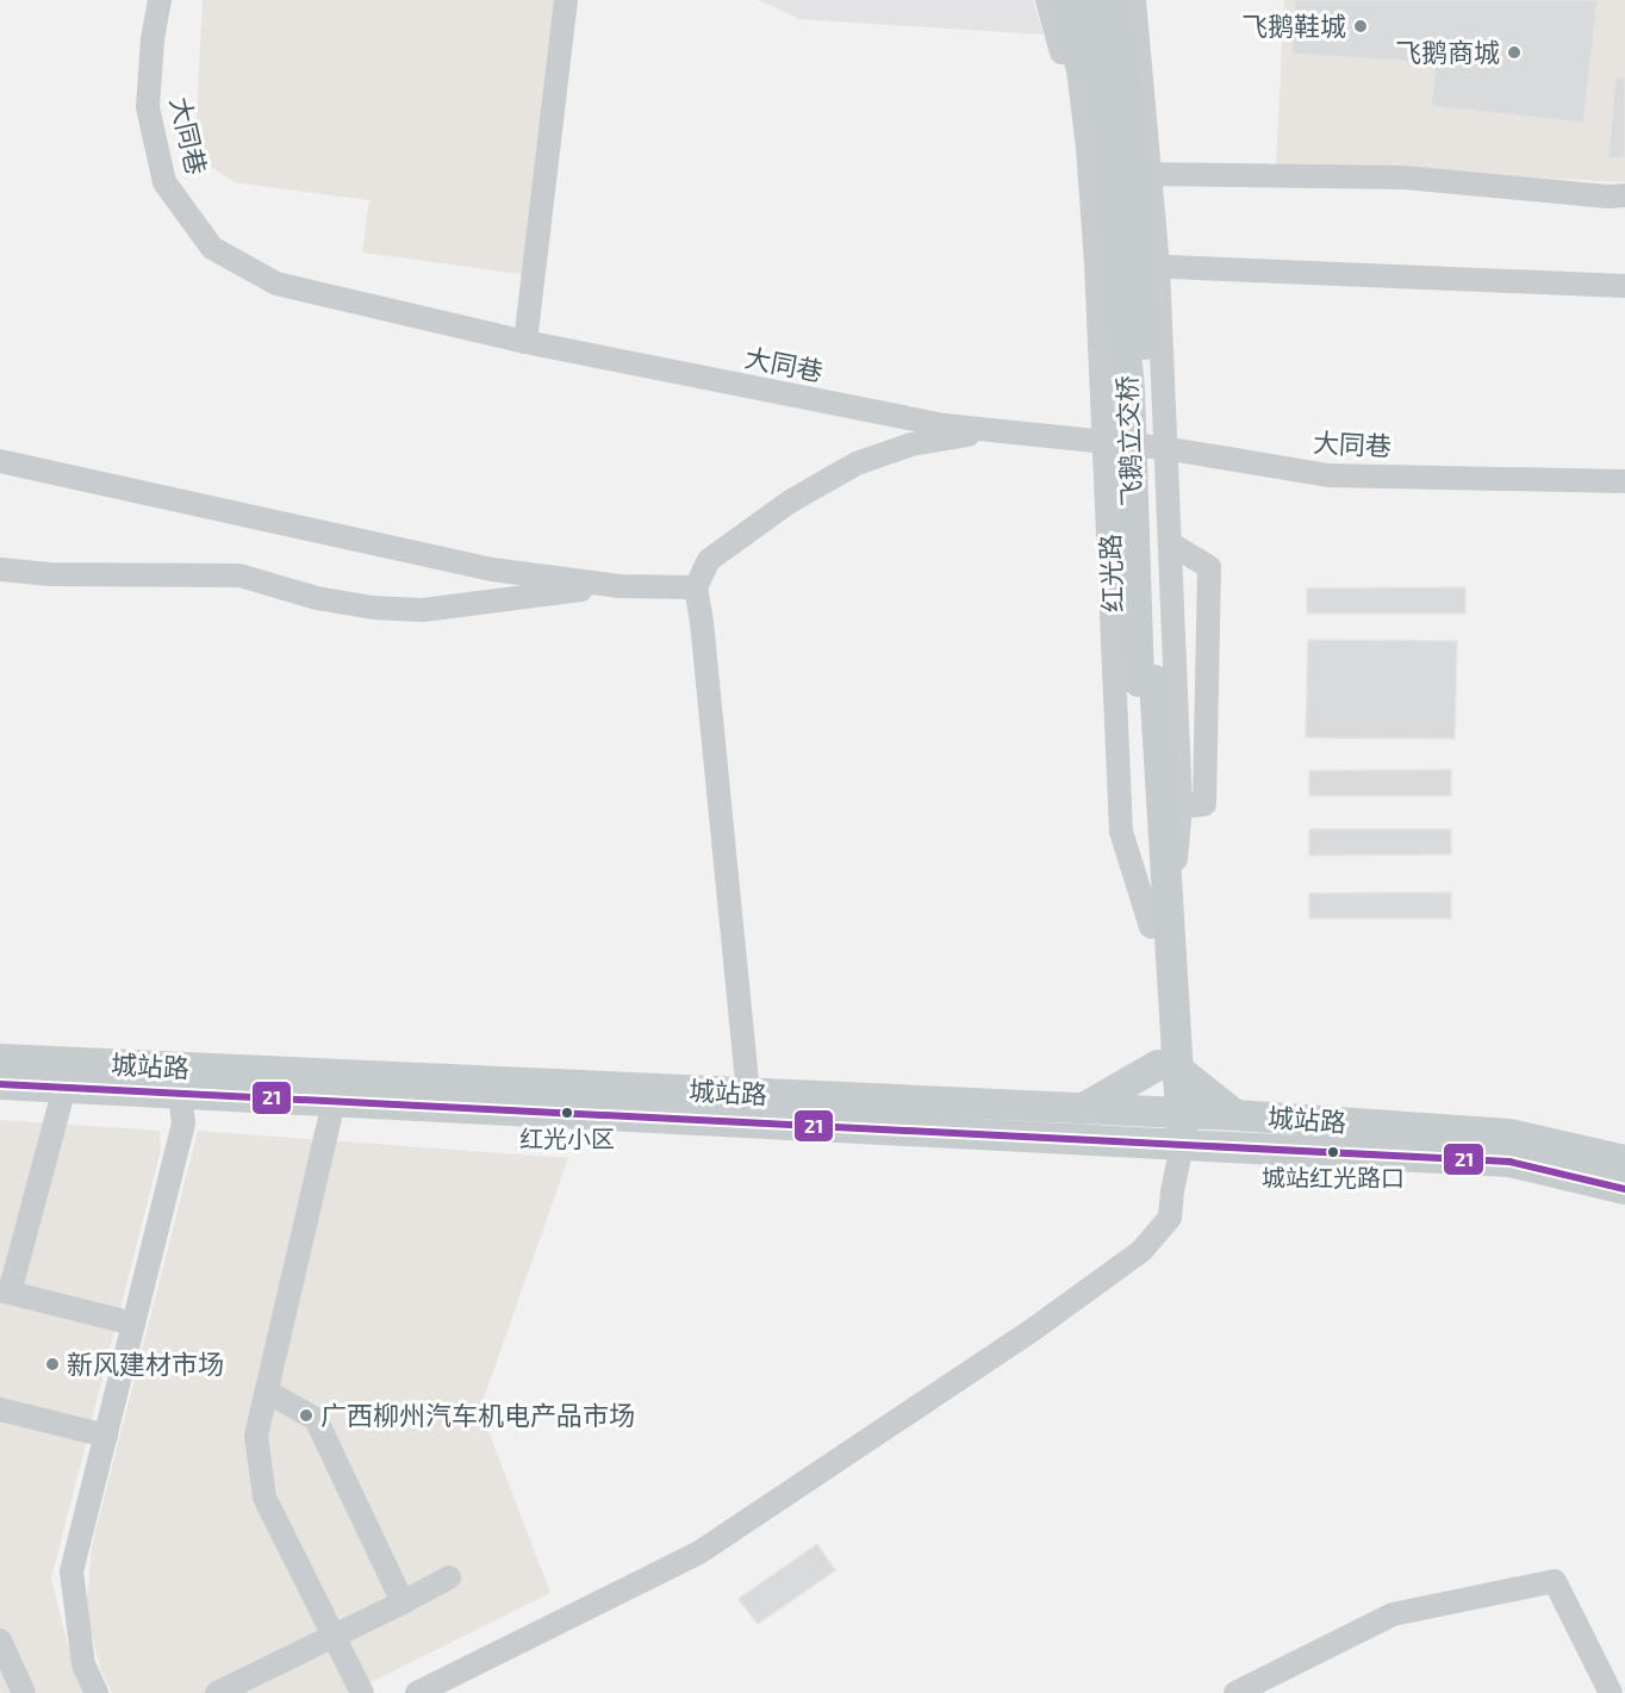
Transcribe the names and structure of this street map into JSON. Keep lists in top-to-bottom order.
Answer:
{
  "streets": {
    "main road": ["飞鹅立交桥", "红光路", "城站路"],
    "street": ["大同巷"]
  },
  "crossings": [
    ["大同巷", "红光路"],
    ["飞鹅立交桥", "红光路"],
    ["红光路", "城站路"]
  ],
  "places": [
    "飞鹅鞋城",
    "飞鹅商城",
    "红光小区",
    "城站红光路口",
    "新风建材市场",
    "广西柳州汽车机电产品市场"
  ],
  "lines": ["transit line 21"]
}
